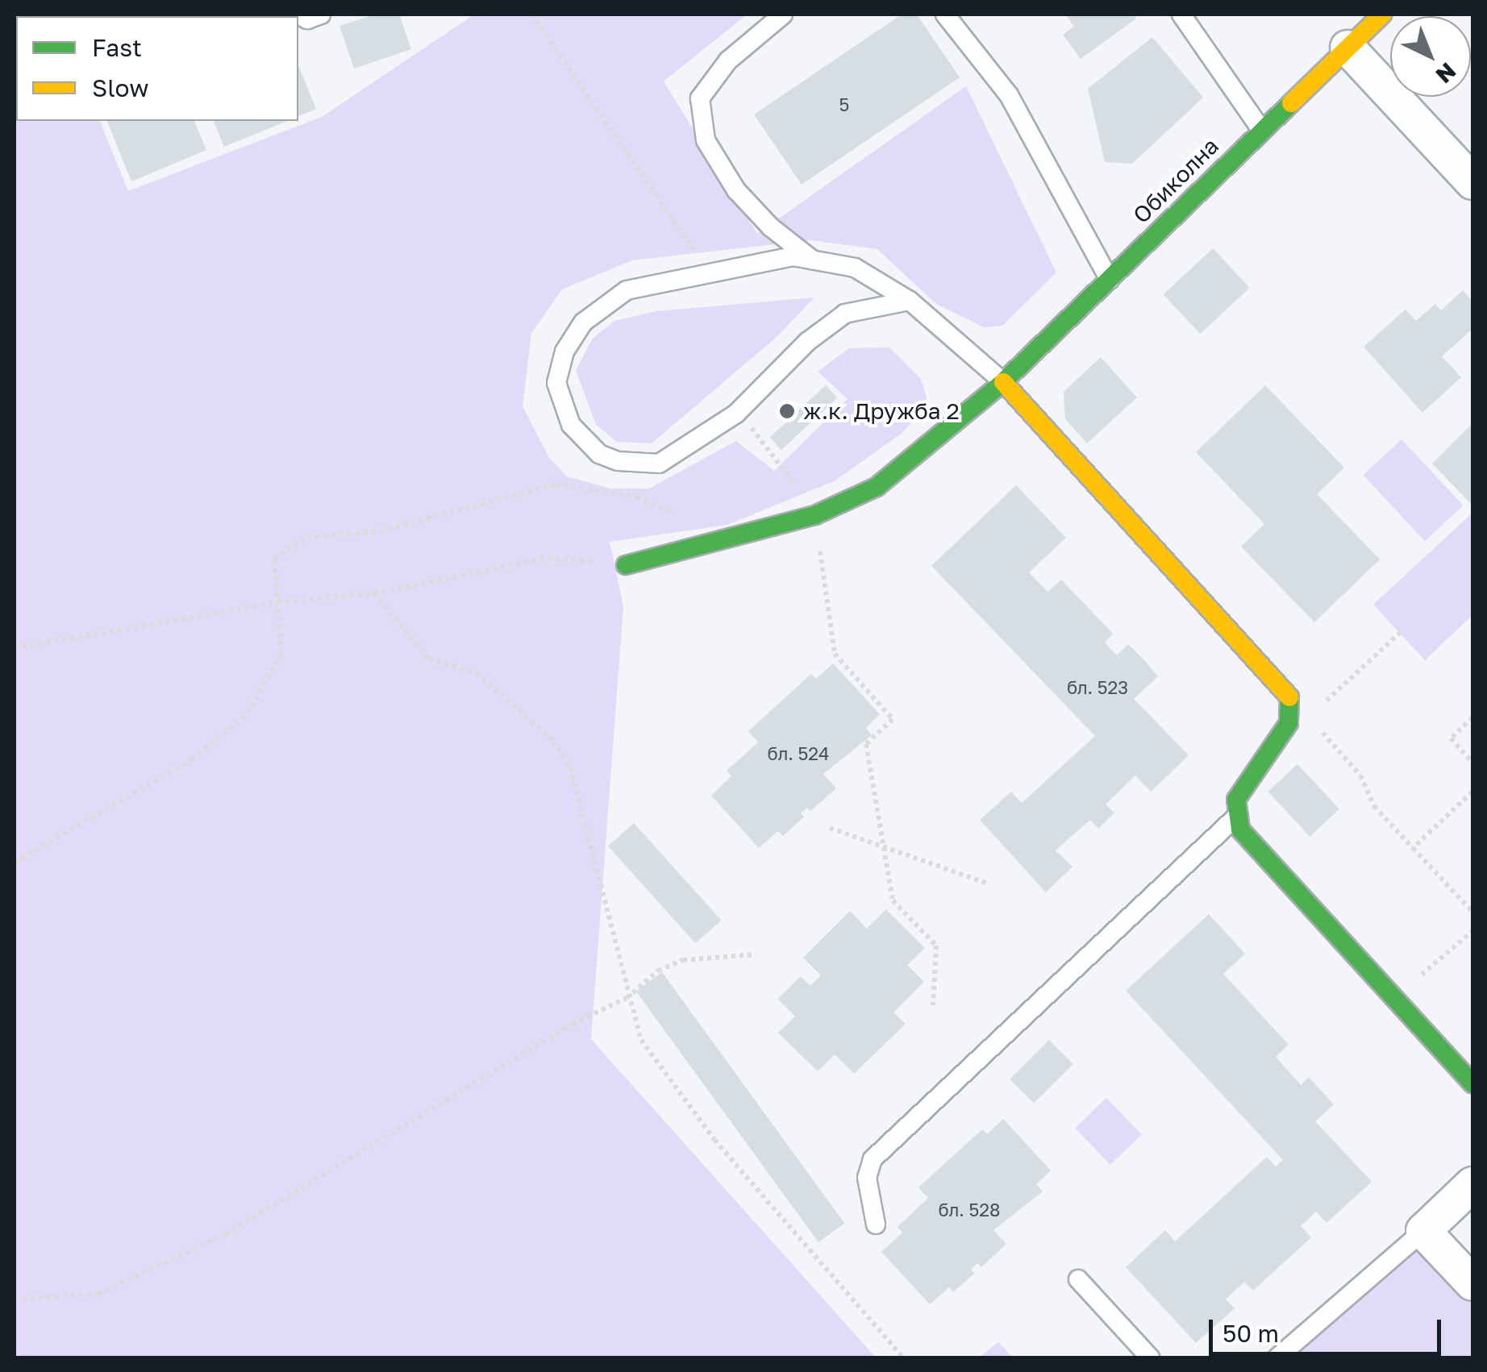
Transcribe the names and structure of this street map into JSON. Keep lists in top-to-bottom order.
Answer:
{
  "streets": {
    "street": ["Обиколна"]
  },
  "places": ["ж.к. Дружба 2"],
  "house_numbers": [
    "5",
    "бл. 523",
    "бл. 524",
    "бл. 528"
  ],
  "legend": ["Fast", "Slow"],
  "scale_bar": "50 m",
  "north": "bottom right"
}
